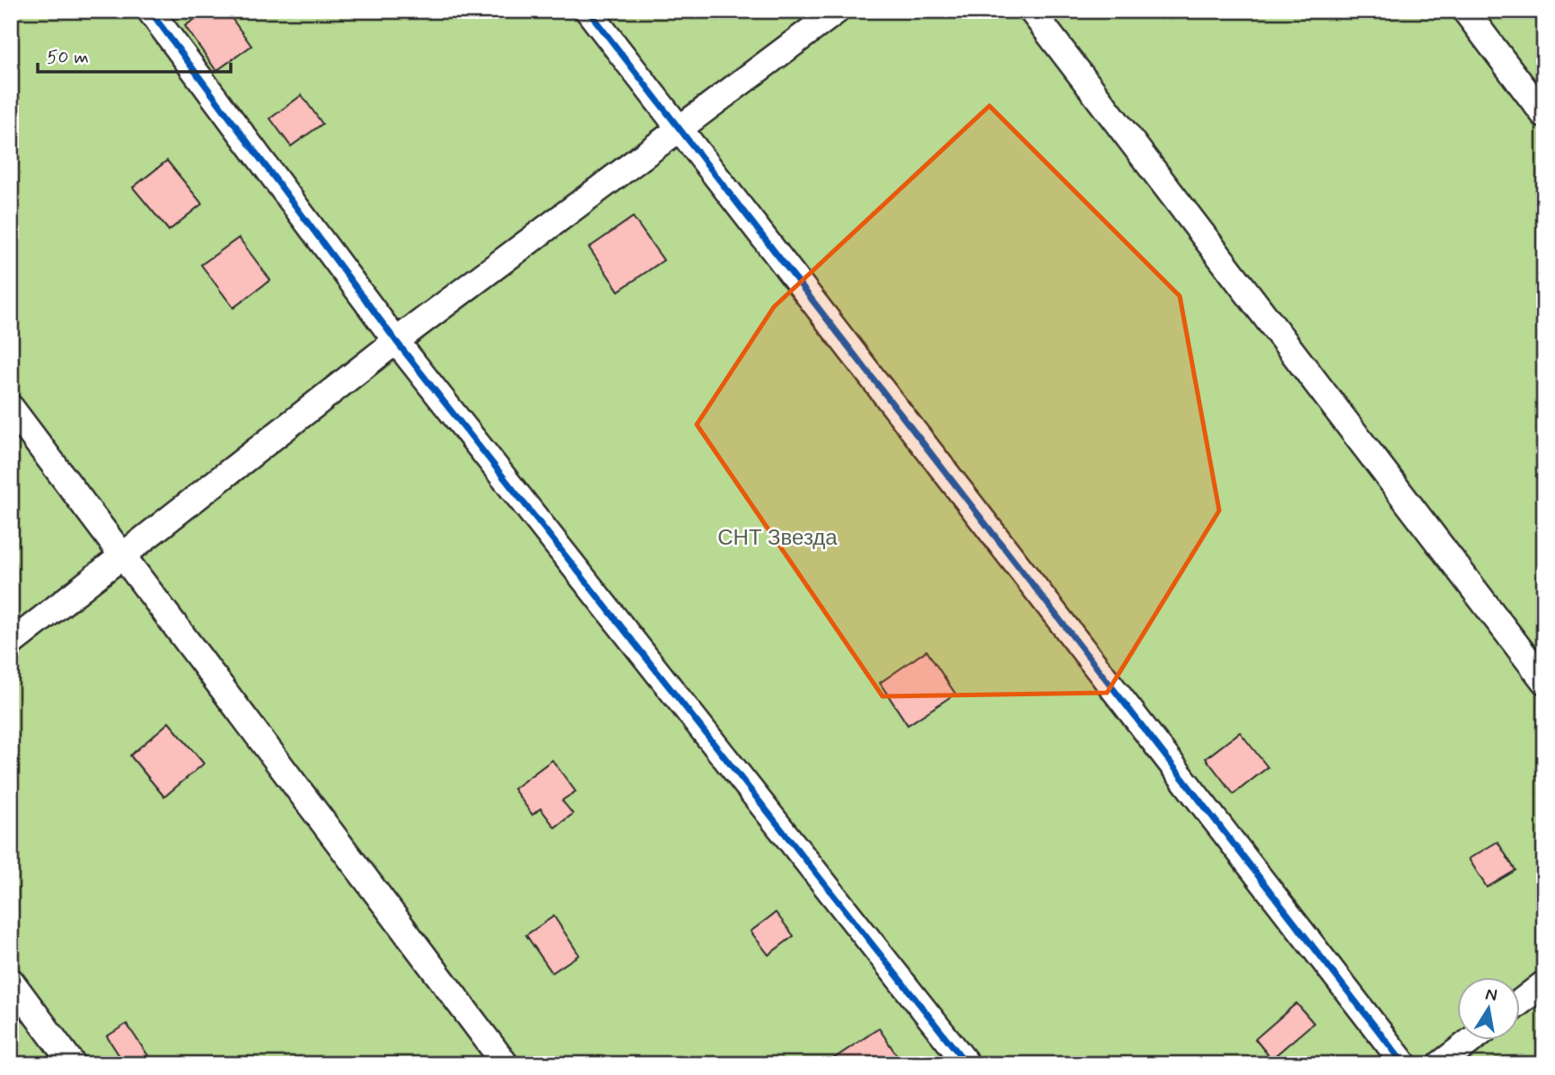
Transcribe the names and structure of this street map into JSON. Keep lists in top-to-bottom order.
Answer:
{
  "parks": ["СНТ Звезда"],
  "scale_bar": "50 m",
  "north": "top"
}
